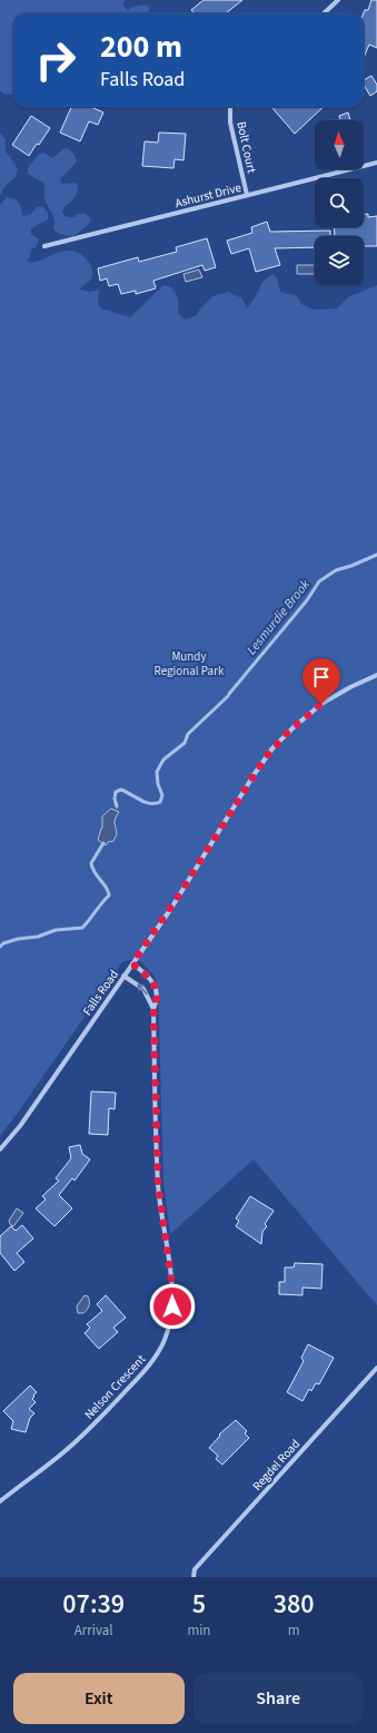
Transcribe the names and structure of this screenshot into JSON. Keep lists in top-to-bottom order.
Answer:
{
  "streets": {
    "street": [
      "Bolt Court",
      "Ashurst Drive",
      "Falls Road",
      "Nelson Crescent",
      "Regdel Road"
    ]
  },
  "crossings": [
    ["Bolt Court", "Ashurst Drive"],
    ["Falls Road", "Nelson Crescent"]
  ],
  "water": ["Lesmurdie Brook"],
  "parks": ["Mundy Regional Park"],
  "north": "top",
  "page": {
    "turn": ["200 m", "Falls Road"],
    "eta": [
      "07:39",
      "Arrival",
      "5",
      "min",
      "380",
      "m"
    ],
    "buttons": ["Exit", "Share"]
  }
}
